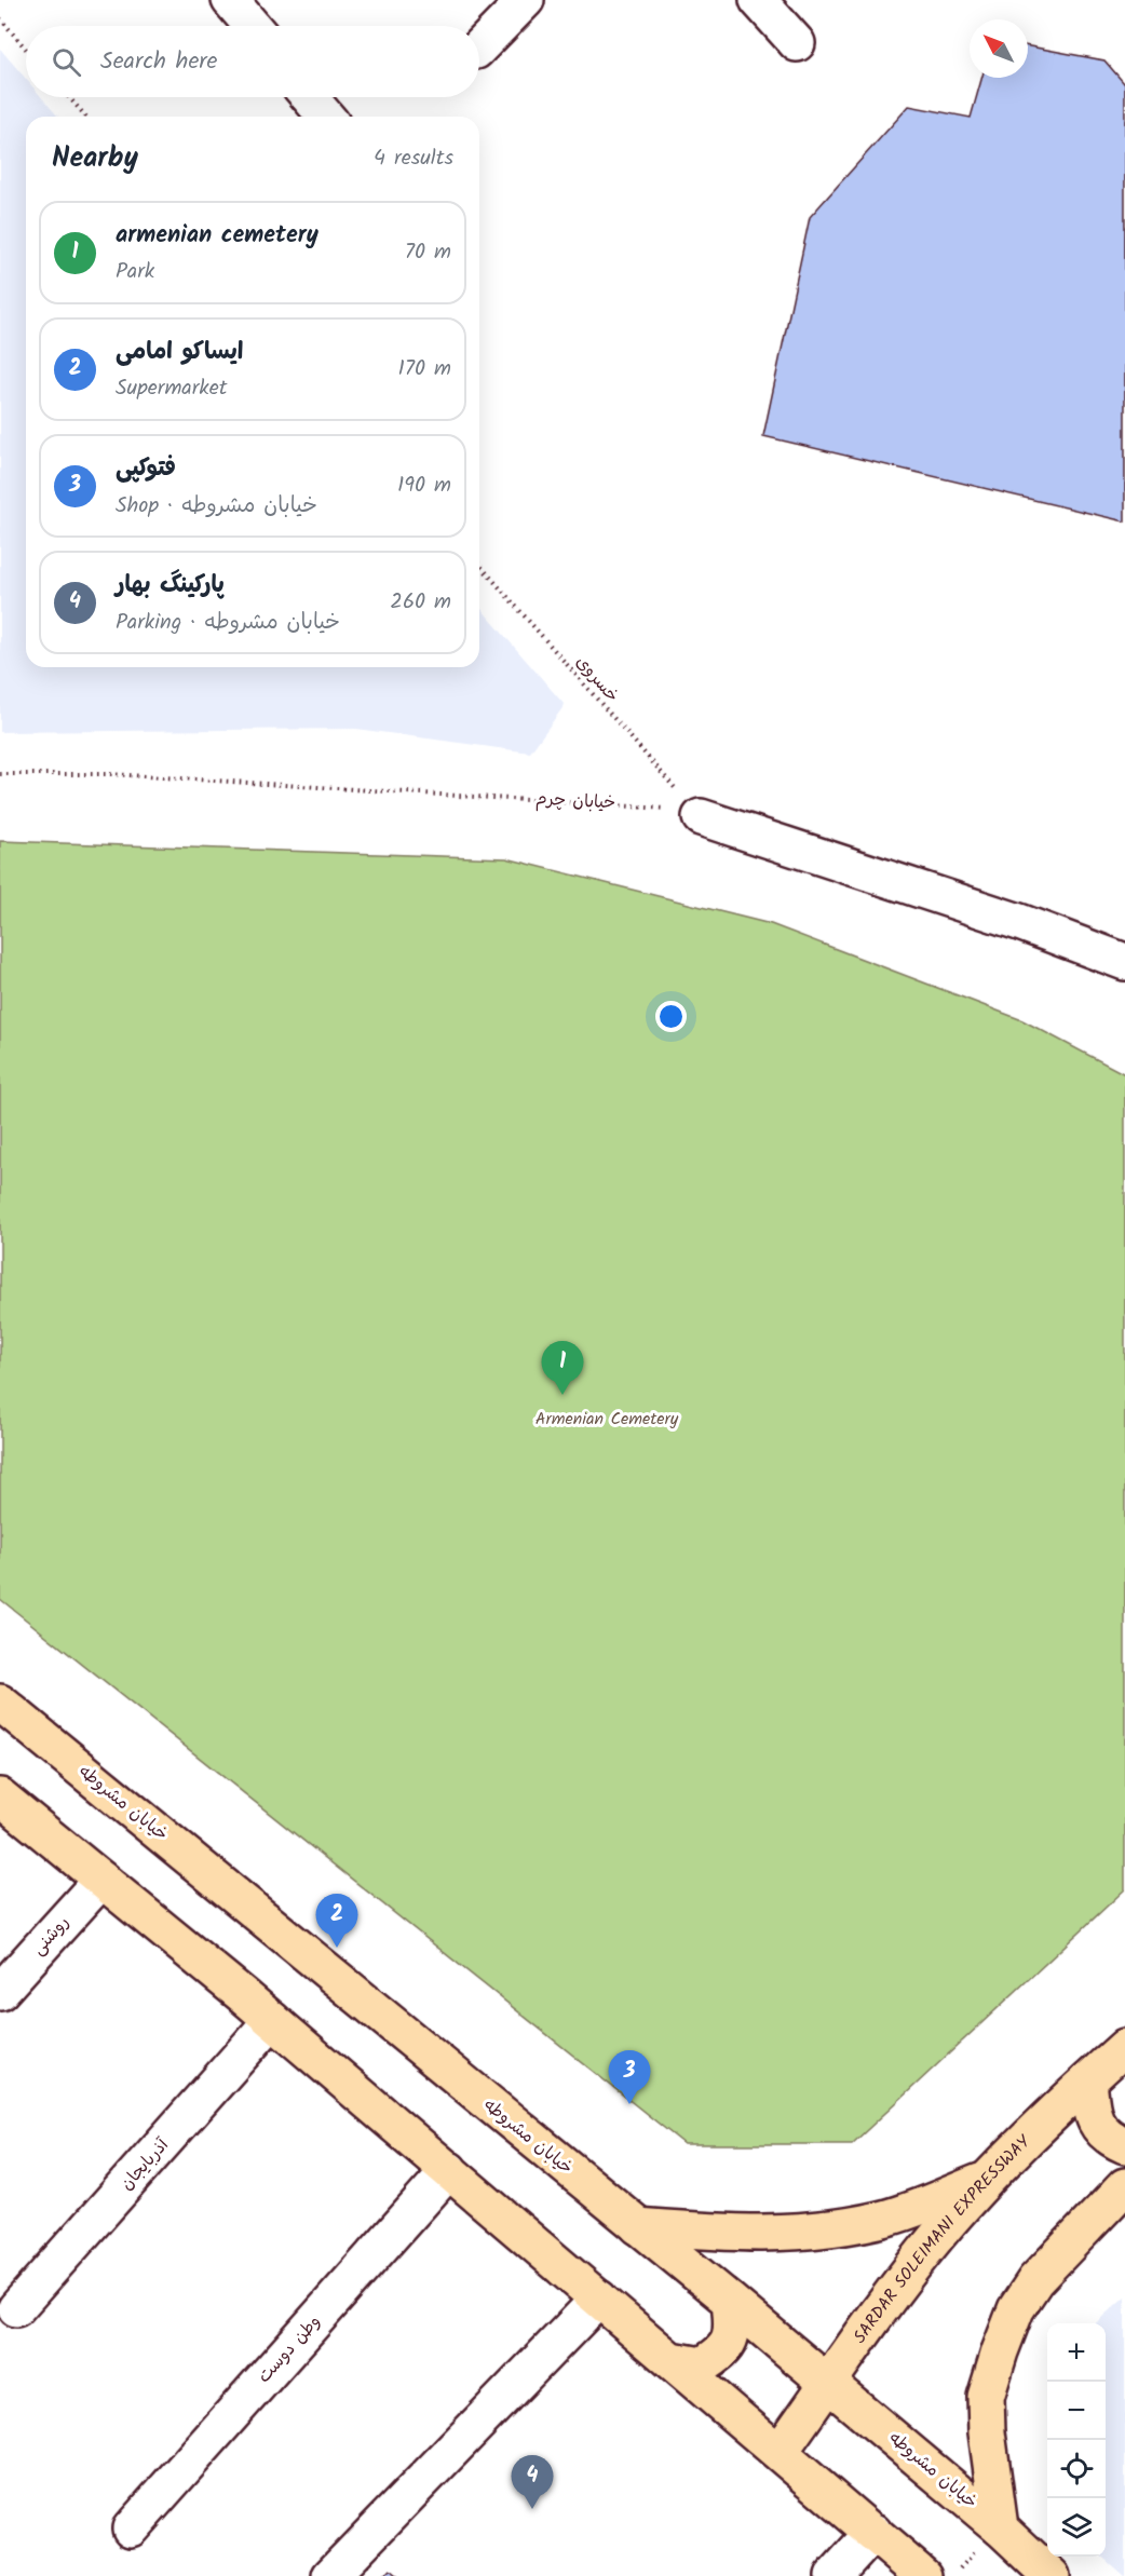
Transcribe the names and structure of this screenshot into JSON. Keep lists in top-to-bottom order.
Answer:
{
  "streets": {
    "main road": ["خیابان مشروطه", "SARDAR SOLEIMANI EXPRESSWAY"],
    "street": ["روشنی", "آذربایجان", "وطن دوست"],
    "path": ["خسروی", "خیابان چرم"]
  },
  "crossings": [
    ["خسروی", "خیابان چرم"],
    ["خیابان مشروطه", "SARDAR SOLEIMANI EXPRESSWAY"]
  ],
  "parks": ["Armenian Cemetery"],
  "north": "top left",
  "page": {
    "search": "Search here",
    "heading": ["Nearby", "4 results"],
    "list": [
      {
        "mark": "1",
        "name": "armenian cemetery",
        "note": "Park",
        "value": "70 m"
      },
      {
        "mark": "2",
        "name": "ایساکو امامی",
        "note": "Supermarket",
        "value": "170 m"
      },
      {
        "mark": "3",
        "name": "فتوکپی",
        "note": "Shop · خیابان مشروطه",
        "value": "190 m"
      },
      {
        "mark": "4",
        "name": "پارکینگ بهار",
        "note": "Parking · خیابان مشروطه",
        "value": "260 m"
      }
    ],
    "pins": [
      "1",
      "2",
      "3",
      "4"
    ],
    "map_buttons": ["+", "−"]
  }
}
